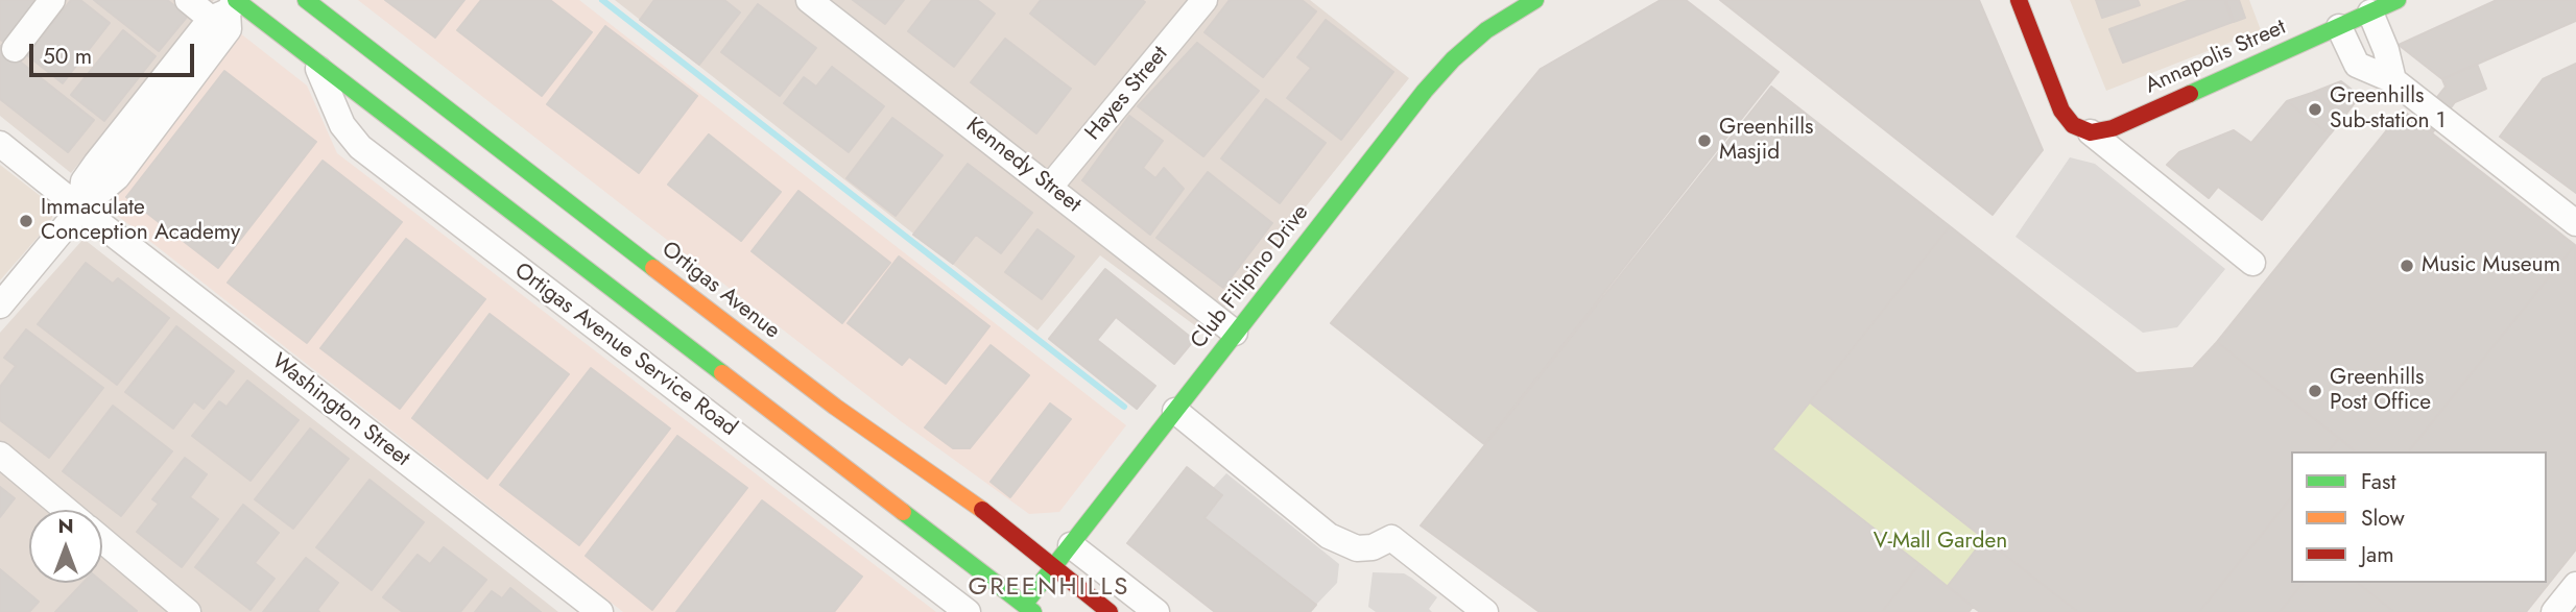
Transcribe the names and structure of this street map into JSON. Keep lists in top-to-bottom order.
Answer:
{
  "streets": {
    "main road": ["Annapolis Street", "Club Filipino Drive", "Ortigas Avenue"],
    "street": [
      "Hayes Street",
      "Kennedy Street",
      "Ortigas Avenue Service Road",
      "Washington Street"
    ]
  },
  "crossings": [
    ["Hayes Street", "Kennedy Street"],
    ["Kennedy Street", "Club Filipino Drive"],
    ["Club Filipino Drive", "Ortigas Avenue"]
  ],
  "districts": ["GREENHILLS"],
  "parks": ["V-Mall Garden"],
  "places": [
    "Greenhills Sub-station 1",
    "Greenhills Masjid",
    "Immaculate Conception Academy",
    "Music Museum",
    "Greenhills Post Office"
  ],
  "legend": ["Fast", "Slow", "Jam"],
  "scale_bar": "50 m",
  "north": "top"
}
